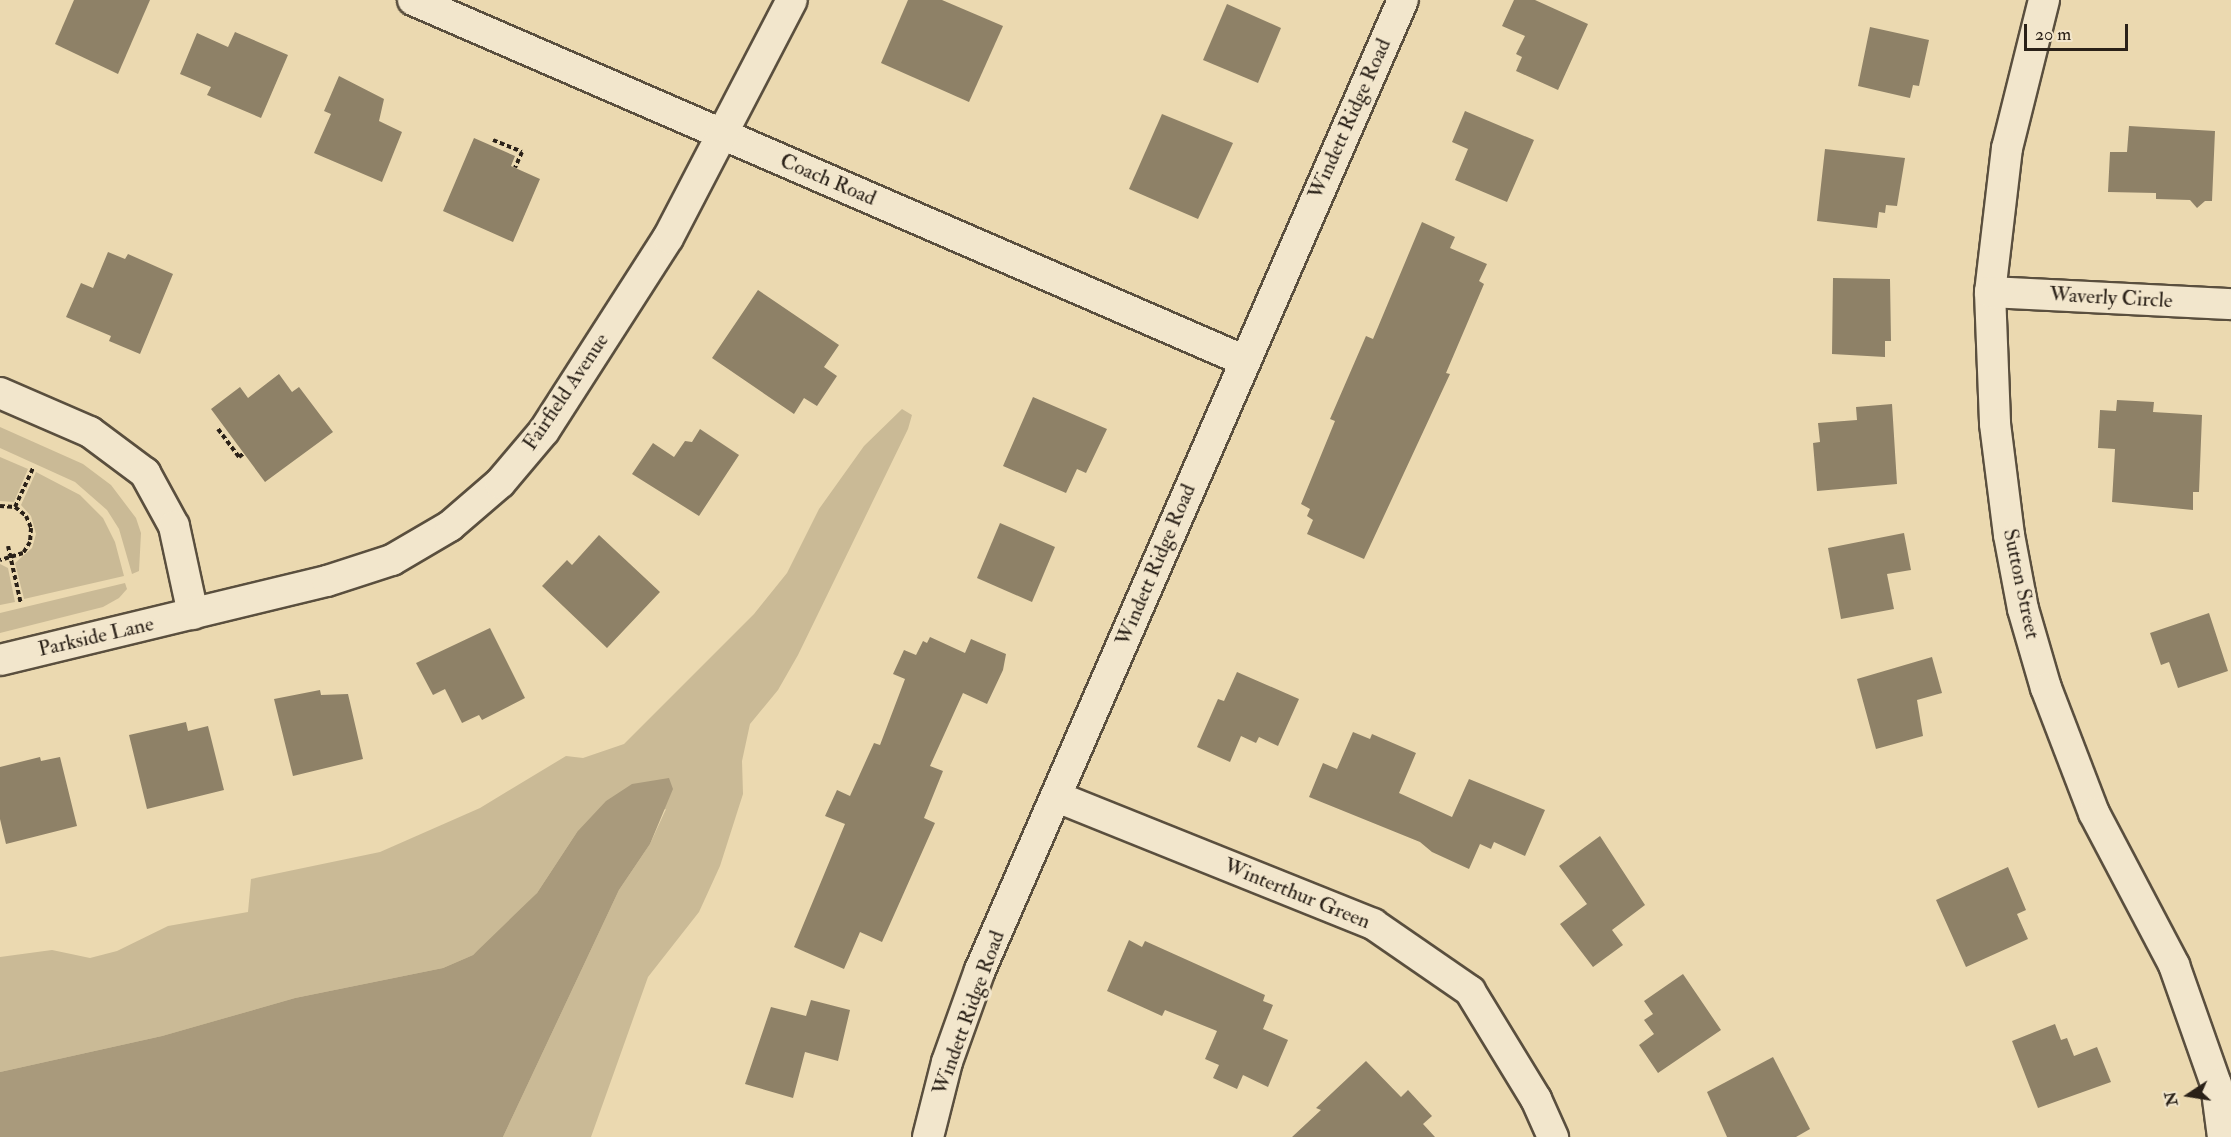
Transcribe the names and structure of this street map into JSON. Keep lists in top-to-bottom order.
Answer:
{
  "streets": {
    "street": [
      "Windett Ridge Road",
      "Coach Road",
      "Waverly Circle",
      "Fairfield Avenue",
      "Sutton Street",
      "Parkside Lane",
      "Winterthur Green"
    ]
  },
  "crossings": [
    ["Windett Ridge Road", "Coach Road"],
    ["Windett Ridge Road", "Winterthur Green"],
    ["Coach Road", "Fairfield Avenue"],
    ["Waverly Circle", "Sutton Street"],
    ["Fairfield Avenue", "Parkside Lane"]
  ],
  "scale_bar": "20 m",
  "north": "left"
}
